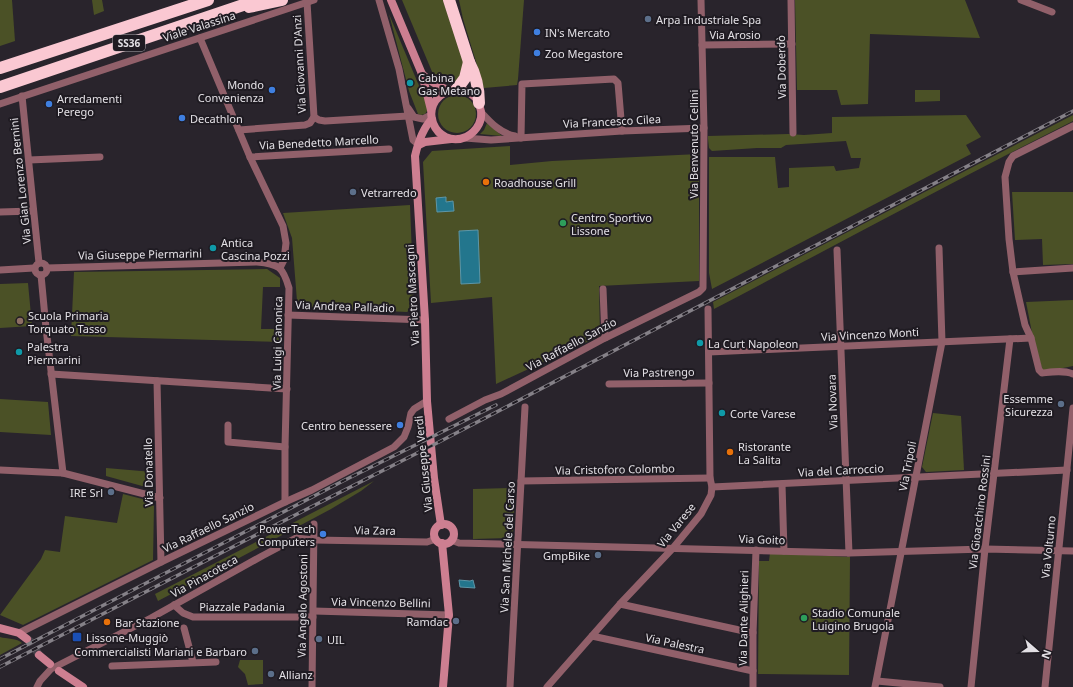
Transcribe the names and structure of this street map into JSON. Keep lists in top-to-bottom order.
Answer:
{
  "streets": {
    "highway": ["SS36"],
    "street": [
      "Viale Valassina",
      "Via Arosio",
      "Via Giovanni D'Anzi",
      "Via Doberdò",
      "Via Francesco Cilea",
      "Via Benedetto Marcello",
      "Via Benvenuto Cellini",
      "Via Gian Lorenzo Bernini",
      "Via Giuseppe Piermarini",
      "Via Pietro Mascagni",
      "Via Andrea Palladio",
      "Via Vincenzo Monti",
      "Via Luigi Canonica",
      "Via Raffaello Sanzio",
      "Via Pastrengo",
      "Via Novara",
      "Via Giuseppe Verdi",
      "Via Tripoli",
      "Via Cristoforo Colombo",
      "Via del Carroccio",
      "Via Donatello",
      "Via Gioacchino Rossini",
      "Via Varese",
      "Via Zara",
      "Via Goito",
      "Via San Michele del Carso",
      "Via Volturno",
      "Via Pinacoteca",
      "Via Vincenzo Bellini",
      "Piazzale Padania",
      "Via Angelo Agostoni",
      "Via Dante Alighieri",
      "Via Palestra"
    ]
  },
  "crossings": [
    ["Viale Valassina", "Via Giovanni D'Anzi"],
    ["Viale Valassina", "Via Gian Lorenzo Bernini"],
    ["Via Arosio", "Via Doberdò"],
    ["Via Arosio", "Via Benvenuto Cellini"],
    ["Via Francesco Cilea", "Via Benvenuto Cellini"],
    ["Via Francesco Cilea", "Via Pietro Mascagni"],
    ["Via Benvenuto Cellini", "Via Raffaello Sanzio"],
    ["Via Gian Lorenzo Bernini", "Via Giuseppe Piermarini"],
    ["Via Giuseppe Piermarini", "Via Luigi Canonica"],
    ["Via Pietro Mascagni", "Via Andrea Palladio"],
    ["Via Pietro Mascagni", "Via Raffaello Sanzio"],
    ["Via Pietro Mascagni", "Via Giuseppe Verdi"],
    ["Via Andrea Palladio", "Via Luigi Canonica"],
    ["Via Vincenzo Monti", "Via Novara"],
    ["Via Vincenzo Monti", "Via Tripoli"],
    ["Via Vincenzo Monti", "Via Gioacchino Rossini"],
    ["Via Luigi Canonica", "Via Raffaello Sanzio"],
    ["Via Raffaello Sanzio", "Via Giuseppe Verdi"],
    ["Via Raffaello Sanzio", "Via Donatello"],
    ["Via Novara", "Via del Carroccio"],
    ["Via Novara", "Via Goito"],
    ["Via Giuseppe Verdi", "Via Zara"],
    ["Via Giuseppe Verdi", "Via Goito"],
    ["Via Giuseppe Verdi", "Via Vincenzo Bellini"],
    ["Via Tripoli", "Via del Carroccio"],
    ["Via Tripoli", "Via Goito"],
    ["Via Cristoforo Colombo", "Via San Michele del Carso"],
    ["Via del Carroccio", "Via Gioacchino Rossini"],
    ["Via del Carroccio", "Via Varese"],
    ["Via del Carroccio", "Via Volturno"],
    ["Via Gioacchino Rossini", "Via Goito"],
    ["Via Varese", "Via Goito"],
    ["Via Varese", "Via Palestra"],
    ["Via Zara", "Via Goito"],
    ["Via Zara", "Via Pinacoteca"],
    ["Via Zara", "Via Angelo Agostoni"],
    ["Via Goito", "Via San Michele del Carso"],
    ["Via Goito", "Via Volturno"],
    ["Via Goito", "Via Dante Alighieri"],
    ["Via Pinacoteca", "Piazzale Padania"],
    ["Via Pinacoteca", "Via Angelo Agostoni"],
    ["Via Vincenzo Bellini", "Piazzale Padania"],
    ["Via Vincenzo Bellini", "Via Angelo Agostoni"],
    ["Piazzale Padania", "Via Angelo Agostoni"],
    ["Via Dante Alighieri", "Via Palestra"]
  ],
  "places": {
    "other": [
      "Arpa Industriale Spa",
      "IN's Mercato",
      "Zoo Megastore",
      "Cabina Gas Metano",
      "Mondo Convenienza",
      "Arredamenti Perego",
      "Decathlon",
      "Roadhouse Grill",
      "Vetrarredo",
      "Centro Sportivo Lissone",
      "Antica Cascina Pozzi",
      "Scuola Primaria Torquato Tasso",
      "La Curt Napoleon",
      "Palestra Piermarini",
      "Essemme Sicurezza",
      "Corte Varese",
      "Centro benessere",
      "Ristorante La Salita",
      "IRE Srl",
      "PowerTech Computers",
      "GmpBike",
      "Stadio Comunale Luigino Brugola",
      "Ramdac",
      "Bar Stazione",
      "UIL",
      "Commercialisti Mariani e Barbaro",
      "Allianz"
    ],
    "transit": ["Lissone-Muggiò"]
  },
  "north": "right"
}
